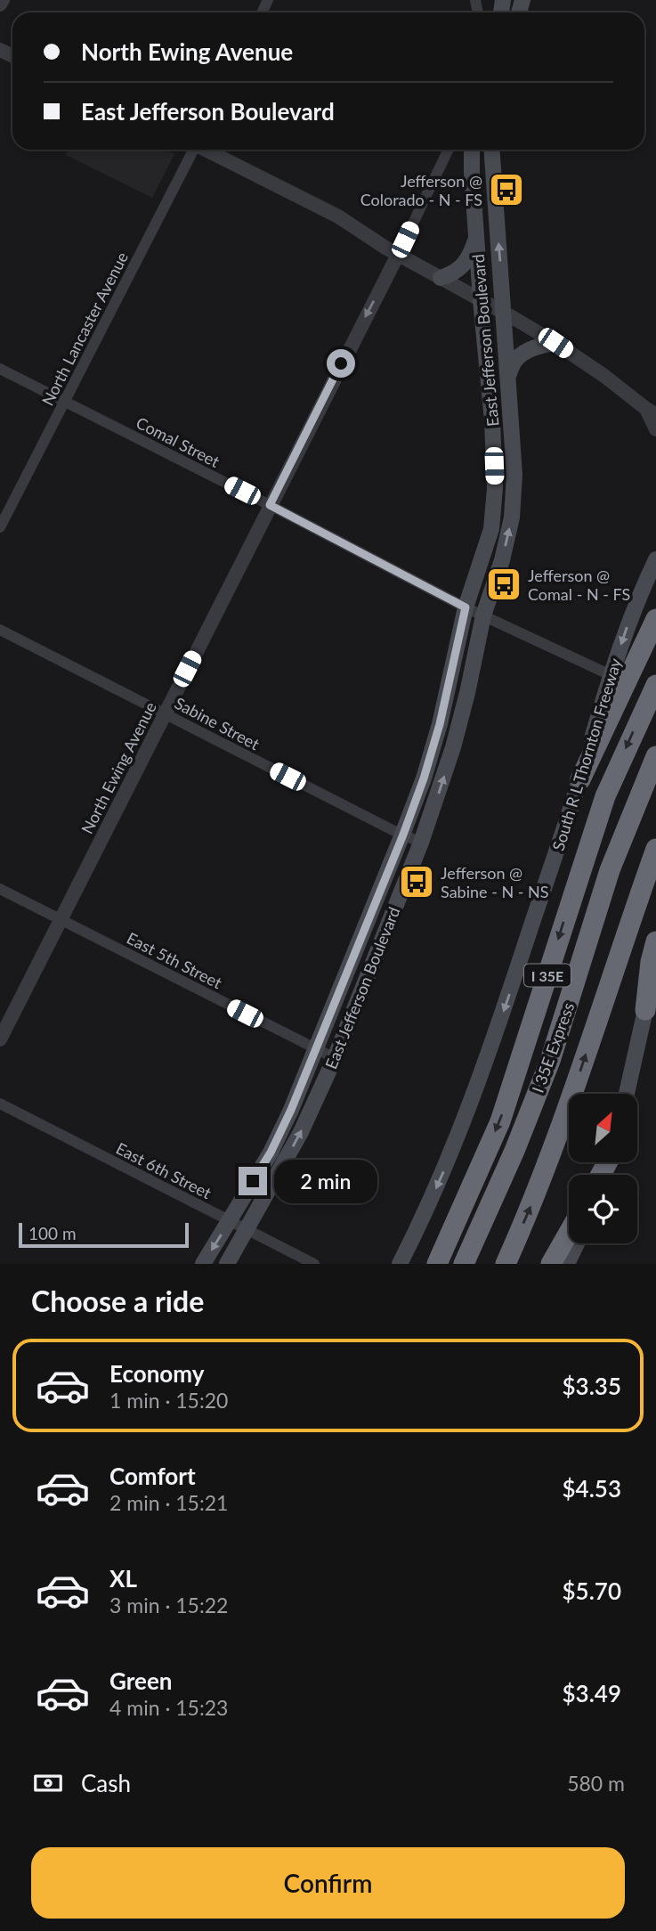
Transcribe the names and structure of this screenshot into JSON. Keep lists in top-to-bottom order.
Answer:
{
  "streets": {
    "highway": ["South R L Thornton Freeway", "I 35E", "I 35E Express"],
    "main road": ["East Jefferson Boulevard"],
    "street": [
      "North Lancaster Avenue",
      "Comal Street",
      "Sabine Street",
      "North Ewing Avenue",
      "East 5th Street",
      "East 6th Street"
    ]
  },
  "crossings": [
    ["North Lancaster Avenue", "Comal Street"],
    ["East Jefferson Boulevard", "Comal Street"],
    ["East Jefferson Boulevard", "Sabine Street"],
    ["East Jefferson Boulevard", "East 5th Street"],
    ["East Jefferson Boulevard", "East 6th Street"],
    ["Comal Street", "South R L Thornton Freeway"],
    ["Comal Street", "North Ewing Avenue"],
    ["Sabine Street", "North Ewing Avenue"],
    ["North Ewing Avenue", "East 5th Street"]
  ],
  "one_way": ["South R L Thornton Freeway"],
  "places": {
    "bus stop": ["Jefferson @ Colorado - N - FS", "Jefferson @ Comal - N - FS", "Jefferson @ Sabine - N - NS"]
  },
  "scale_bar": "100 m",
  "north": "top right",
  "page": {
    "banner": ["North Ewing Avenue", "East Jefferson Boulevard"],
    "bubble": "2 min",
    "scale": "100 m",
    "heading": "Choose a ride",
    "list": [
      {
        "name": "Economy",
        "note": "1 min · 15:20",
        "value": "$3.35"
      },
      {
        "name": "Comfort",
        "note": "2 min · 15:21",
        "value": "$4.53"
      },
      {
        "name": "XL",
        "note": "3 min · 15:22",
        "value": "$5.70"
      },
      {
        "name": "Green",
        "note": "4 min · 15:23",
        "value": "$3.49"
      }
    ],
    "pay": ["Cash", "580 m"],
    "buttons": "Confirm"
  }
}
